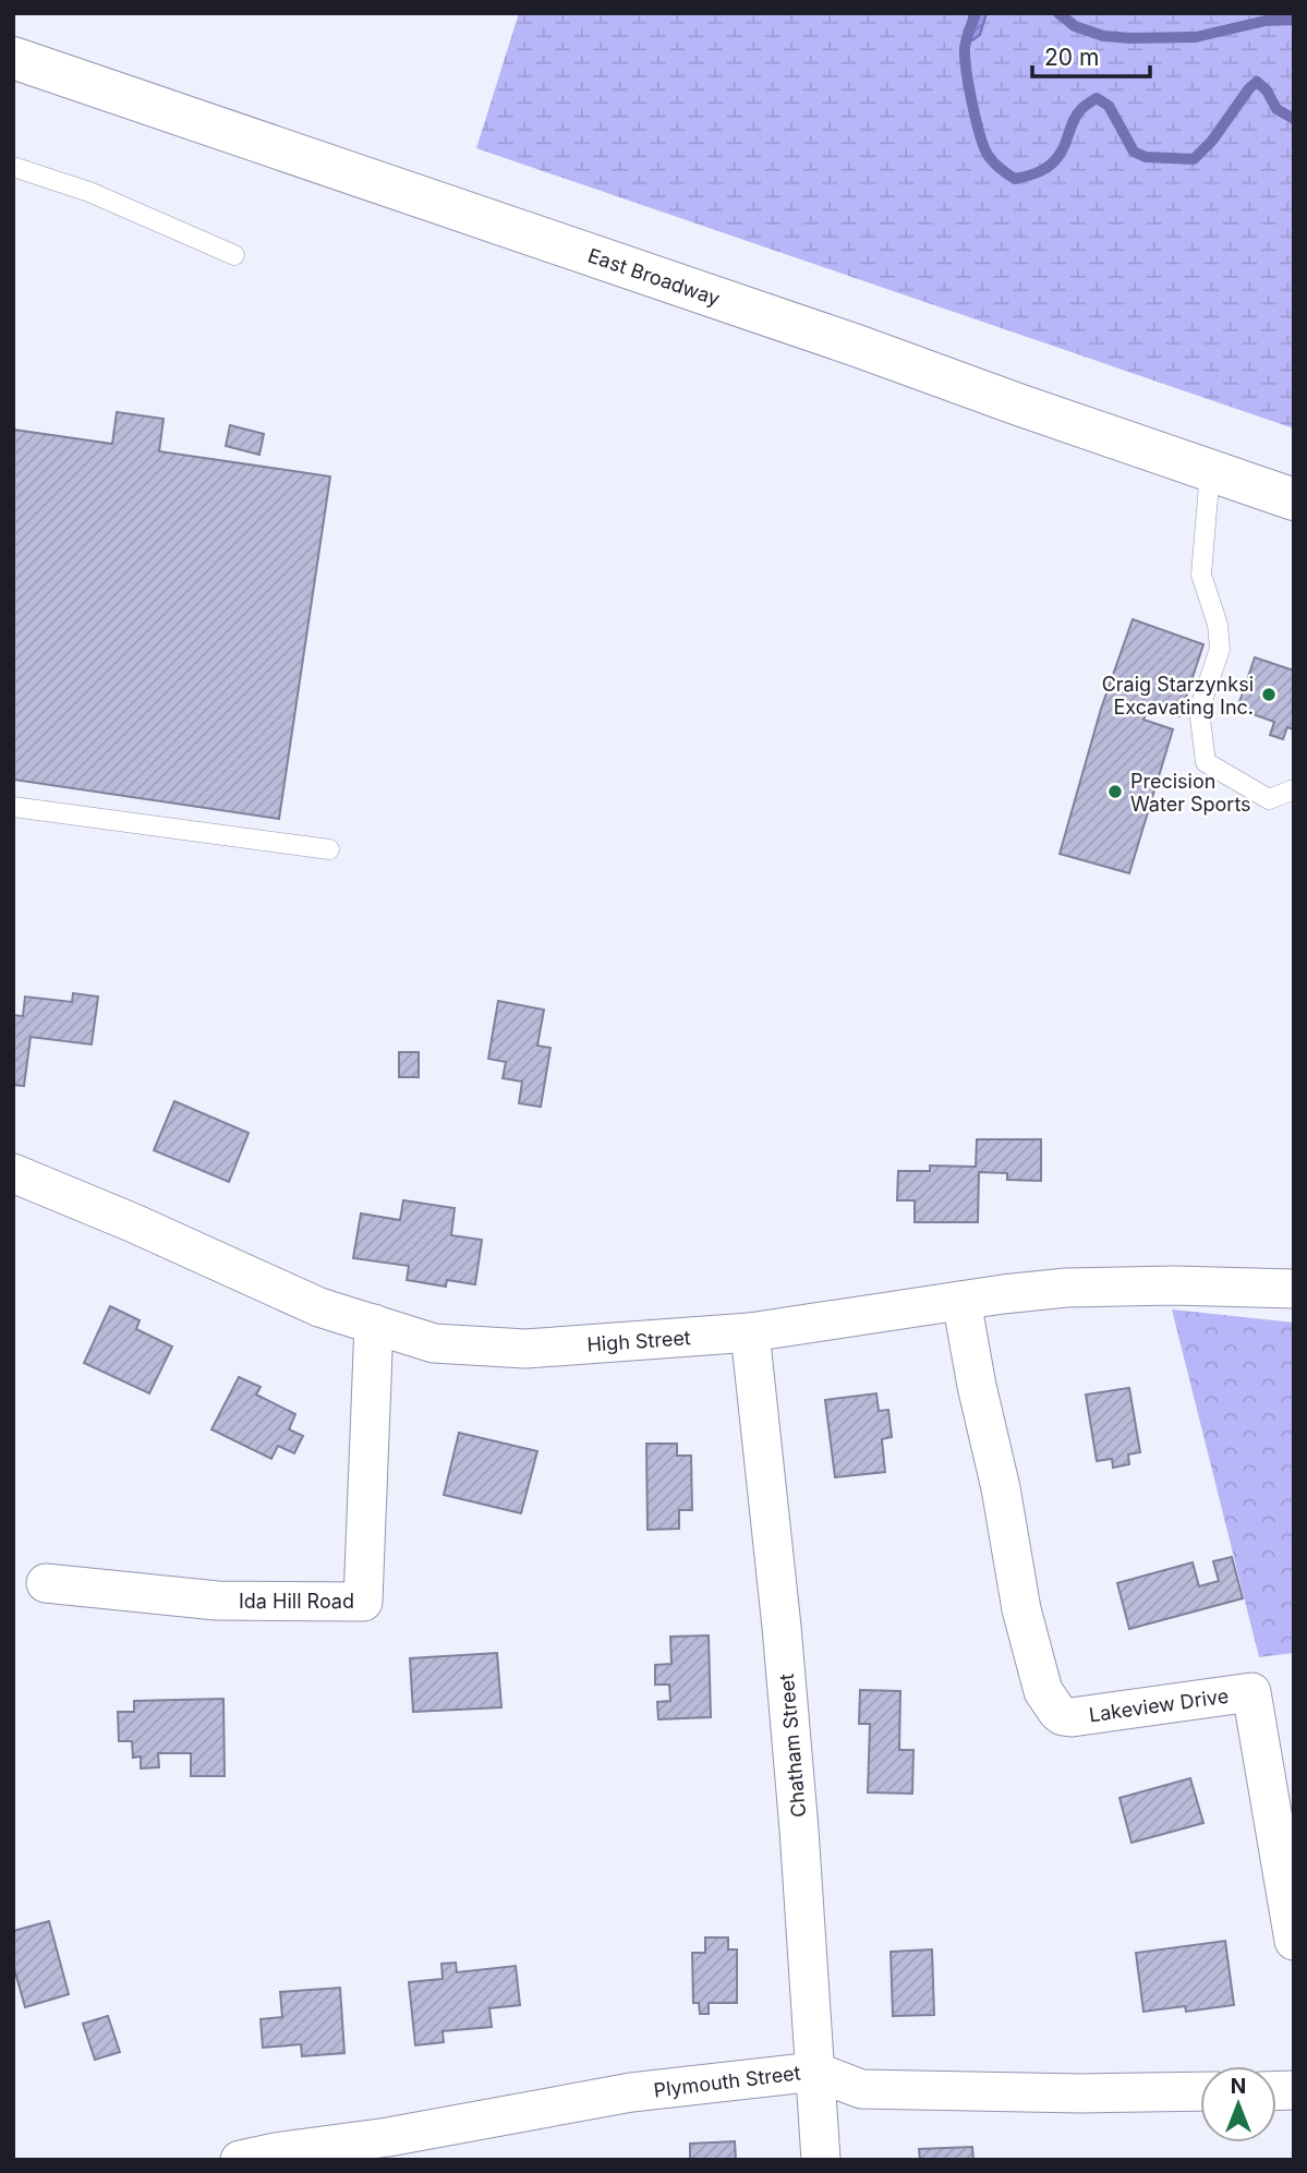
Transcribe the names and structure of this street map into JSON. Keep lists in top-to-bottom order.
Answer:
{
  "streets": {
    "main road": ["East Broadway"],
    "street": [
      "High Street",
      "Ida Hill Road",
      "Lakeview Drive",
      "Chatham Street",
      "Plymouth Street"
    ]
  },
  "crossings": [
    ["High Street", "Ida Hill Road"],
    ["High Street", "Lakeview Drive"],
    ["High Street", "Chatham Street"],
    ["Chatham Street", "Plymouth Street"]
  ],
  "places": ["Craig Starzynksi Excavating Inc.", "Precision Water Sports"],
  "scale_bar": "20 m",
  "north": "top"
}
